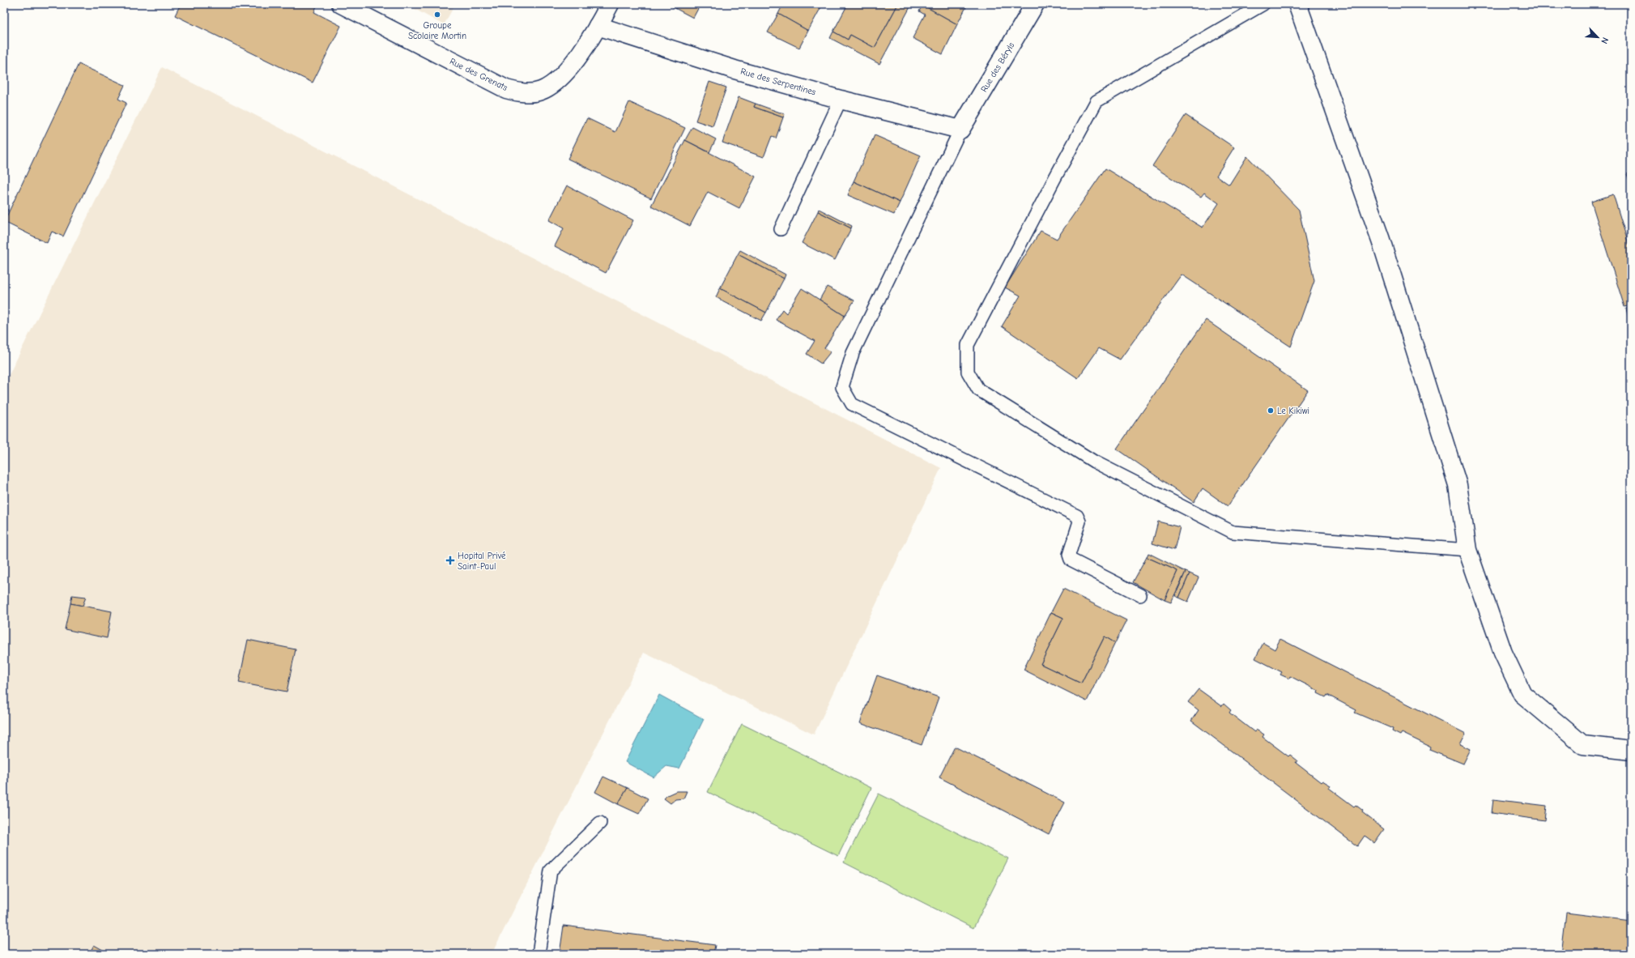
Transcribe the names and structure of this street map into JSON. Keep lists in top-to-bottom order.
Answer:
{
  "streets": {
    "street": ["Rue des Béryls", "Rue des Grenats", "Rue des Serpentines"]
  },
  "crossings": [
    ["Rue des Béryls", "Rue des Serpentines"],
    ["Rue des Grenats", "Rue des Serpentines"]
  ],
  "places": {
    "other": ["Groupe Scolaire Mortin", "Le Kikiwi"],
    "health": ["Hopital Privé Saint-Paul"]
  },
  "north": "bottom right"
}
